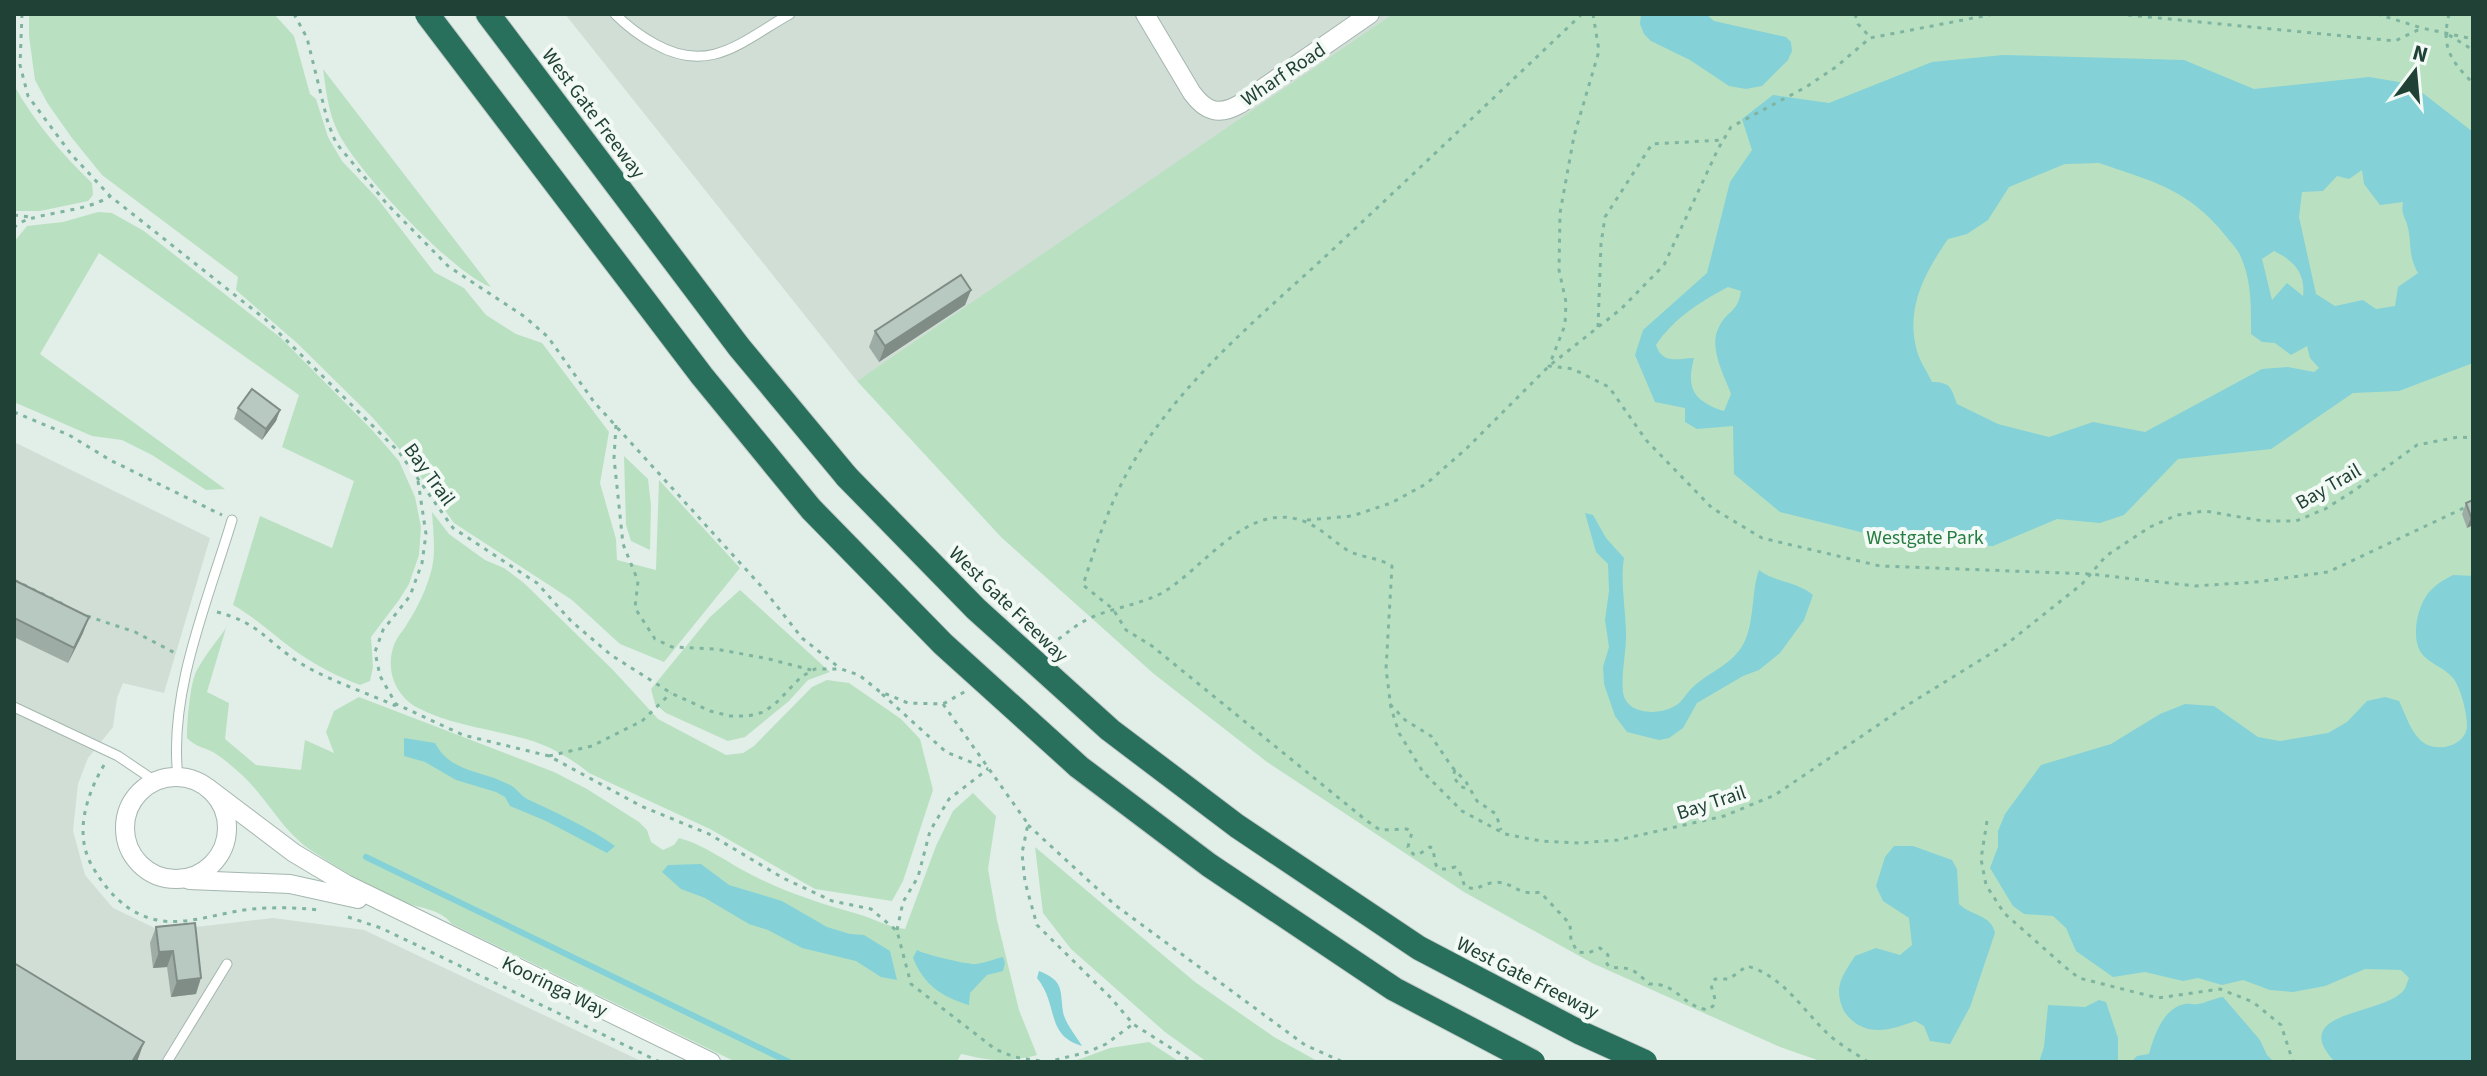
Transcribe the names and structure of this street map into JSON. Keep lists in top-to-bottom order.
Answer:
{
  "streets": {
    "highway": ["West Gate Freeway"],
    "street": ["Wharf Road", "Kooringa Way"],
    "path": ["Bay Trail"]
  },
  "parks": ["Westgate Park"],
  "north": "top"
}
